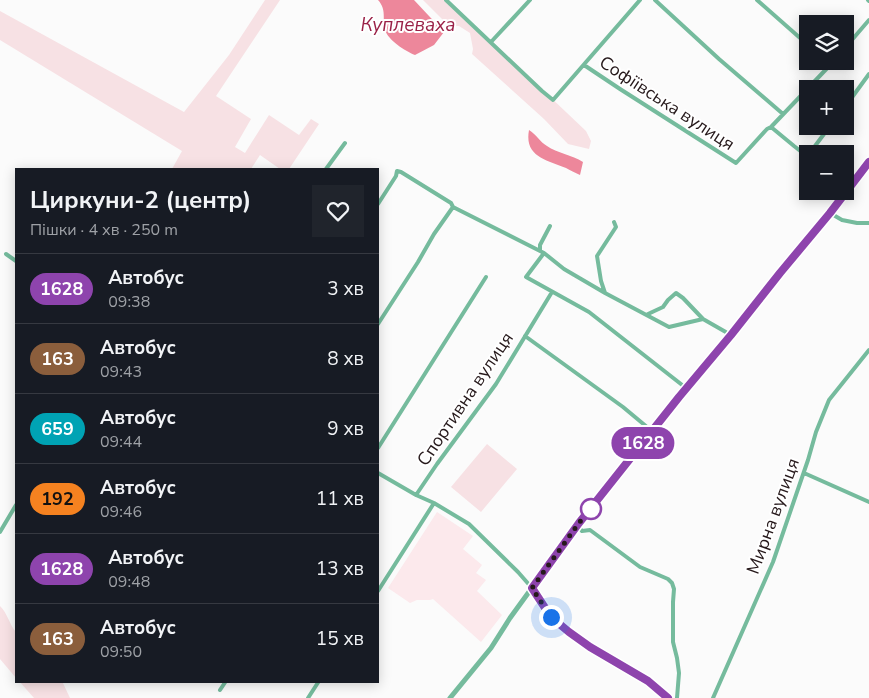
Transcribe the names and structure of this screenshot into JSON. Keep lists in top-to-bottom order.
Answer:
{
  "streets": {
    "street": ["Софіївська вулиця", "Спортивна вулиця", "Мирна вулиця"]
  },
  "water": ["Куплеваха"],
  "lines": ["bus line 1628"],
  "page": {
    "on_map": "1628",
    "map_buttons": ["+", "−"],
    "heading": ["Циркуни-2 (центр)", "Пішки · 4 хв · 250 m"],
    "list": [
      {
        "mark": "1628",
        "name": "Автобус",
        "note": "09:38",
        "value": "3 хв"
      },
      {
        "mark": "163",
        "name": "Автобус",
        "note": "09:43",
        "value": "8 хв"
      },
      {
        "mark": "659",
        "name": "Автобус",
        "note": "09:44",
        "value": "9 хв"
      },
      {
        "mark": "192",
        "name": "Автобус",
        "note": "09:46",
        "value": "11 хв"
      },
      {
        "mark": "1628",
        "name": "Автобус",
        "note": "09:48",
        "value": "13 хв"
      },
      {
        "mark": "163",
        "name": "Автобус",
        "note": "09:50",
        "value": "15 хв"
      }
    ]
  }
}
